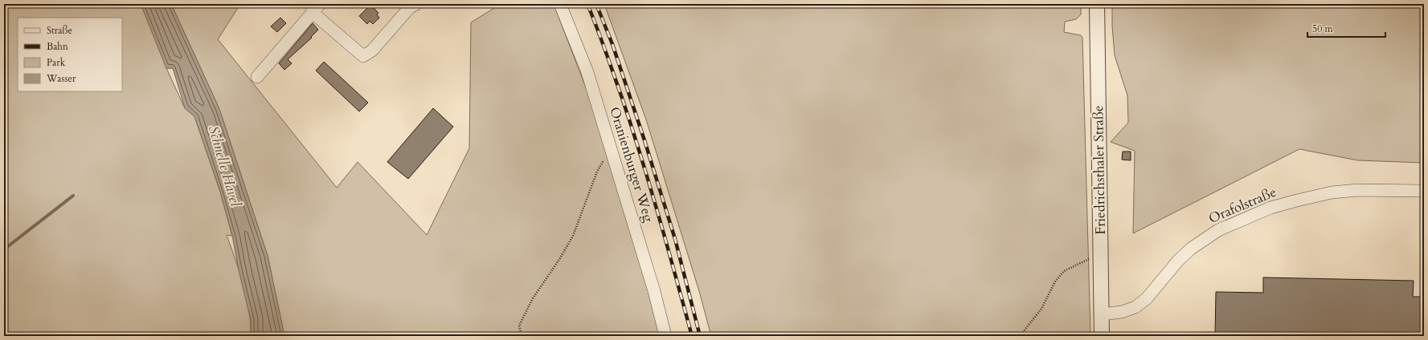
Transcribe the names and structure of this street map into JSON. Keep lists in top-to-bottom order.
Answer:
{
  "streets": {
    "street": ["Oranienburger Weg", "Friedrichsthaler Straße", "Orafolstraße"]
  },
  "crossings": [
    ["Friedrichsthaler Straße", "Orafolstraße"]
  ],
  "water": ["Schnelle Havel"],
  "legend": [
    "Straße",
    "Bahn",
    "Park",
    "Wasser"
  ],
  "scale_bar": "50 m"
}
